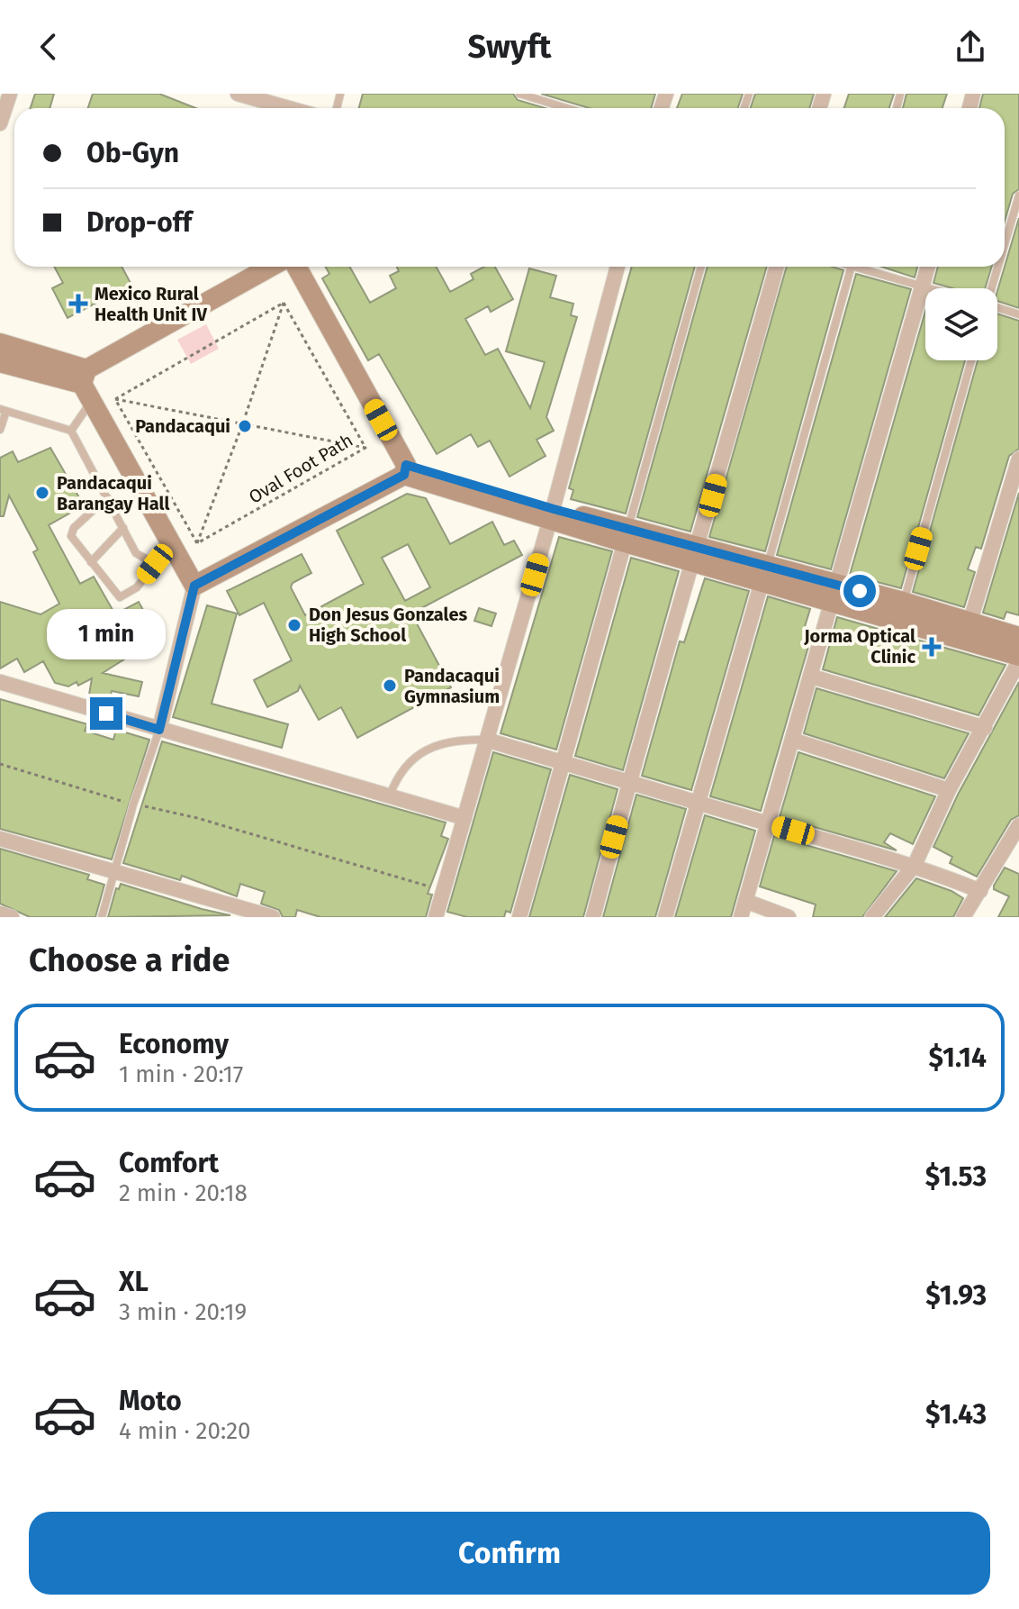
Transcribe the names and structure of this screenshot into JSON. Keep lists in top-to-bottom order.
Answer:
{
  "streets": {
    "path": ["Oval Foot Path"]
  },
  "places": {
    "health": ["Mexico Rural Health Unit IV", "Jorma Optical Clinic"],
    "other": [
      "Pandacaqui",
      "Pandacaqui Barangay Hall",
      "Don Jesus Gonzales High School",
      "Pandacaqui Gymnasium"
    ]
  },
  "page": {
    "header": "Swyft",
    "banner": ["Ob-Gyn", "Drop-off"],
    "bubble": "1 min",
    "heading": "Choose a ride",
    "list": [
      {
        "name": "Economy",
        "note": "1 min · 20:17",
        "value": "$1.14"
      },
      {
        "name": "Comfort",
        "note": "2 min · 20:18",
        "value": "$1.53"
      },
      {
        "name": "XL",
        "note": "3 min · 20:19",
        "value": "$1.93"
      },
      {
        "name": "Moto",
        "note": "4 min · 20:20",
        "value": "$1.43"
      }
    ],
    "buttons": "Confirm"
  }
}
